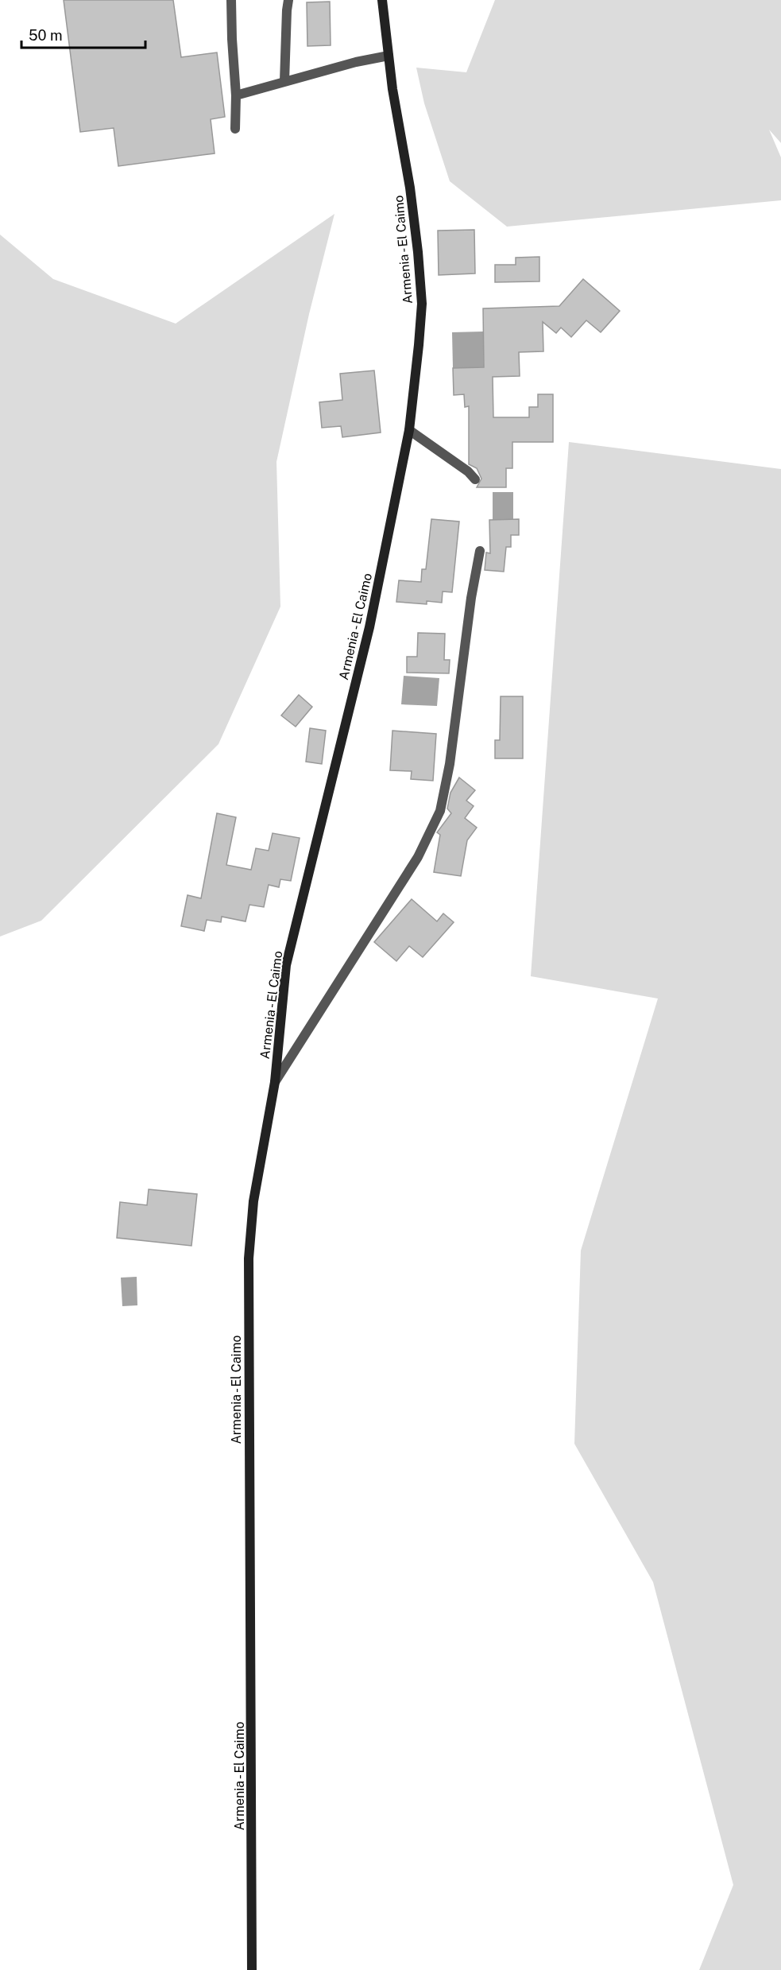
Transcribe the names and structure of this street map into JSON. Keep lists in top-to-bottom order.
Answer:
{
  "streets": {
    "main road": ["Armenia - El Caimo"]
  },
  "scale_bar": "50 m"
}
